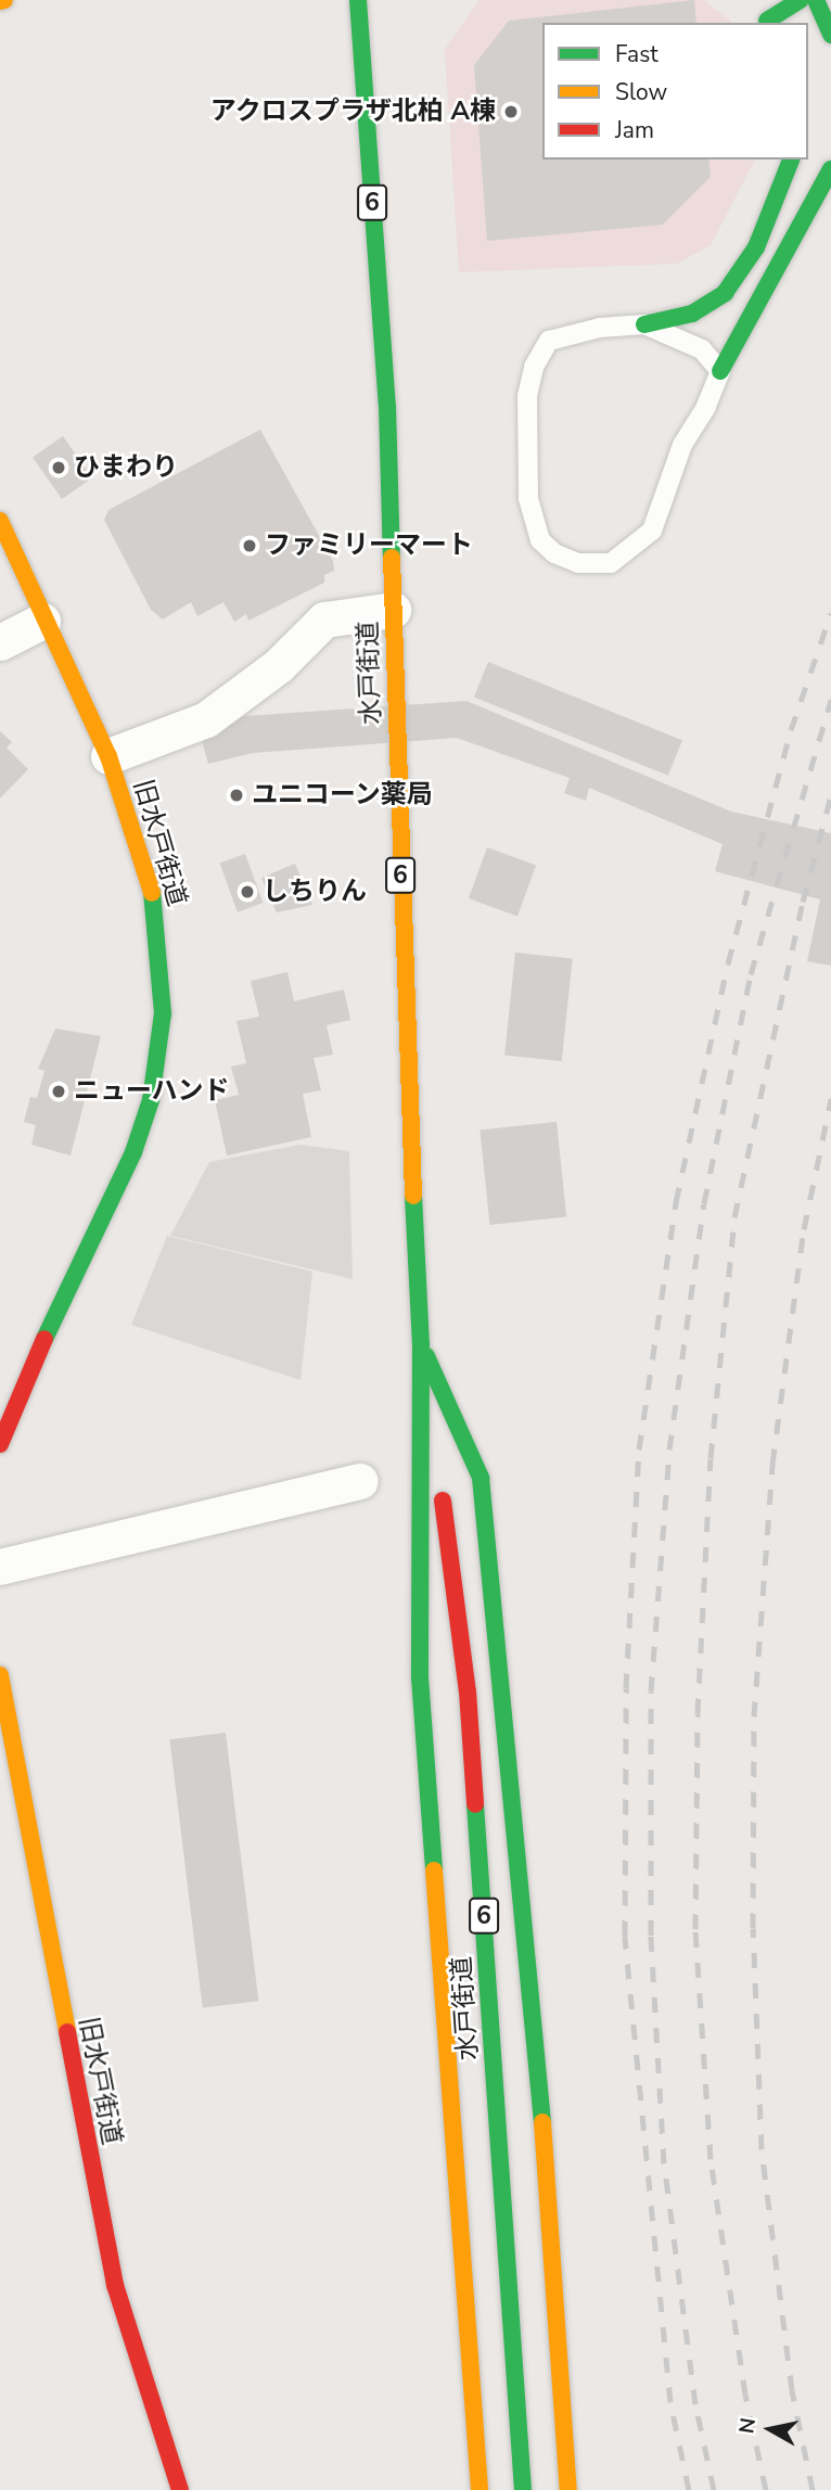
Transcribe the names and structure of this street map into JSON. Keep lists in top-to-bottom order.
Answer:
{
  "streets": {
    "main road": ["6", "水戸街道", "旧水戸街道"]
  },
  "places": [
    "アクロスプラザ北柏 A棟",
    "ひまわり",
    "ファミリーマート",
    "ユニコーン薬局",
    "しちりん",
    "ニューハンド"
  ],
  "legend": ["Fast", "Slow", "Jam"],
  "north": "left"
}
